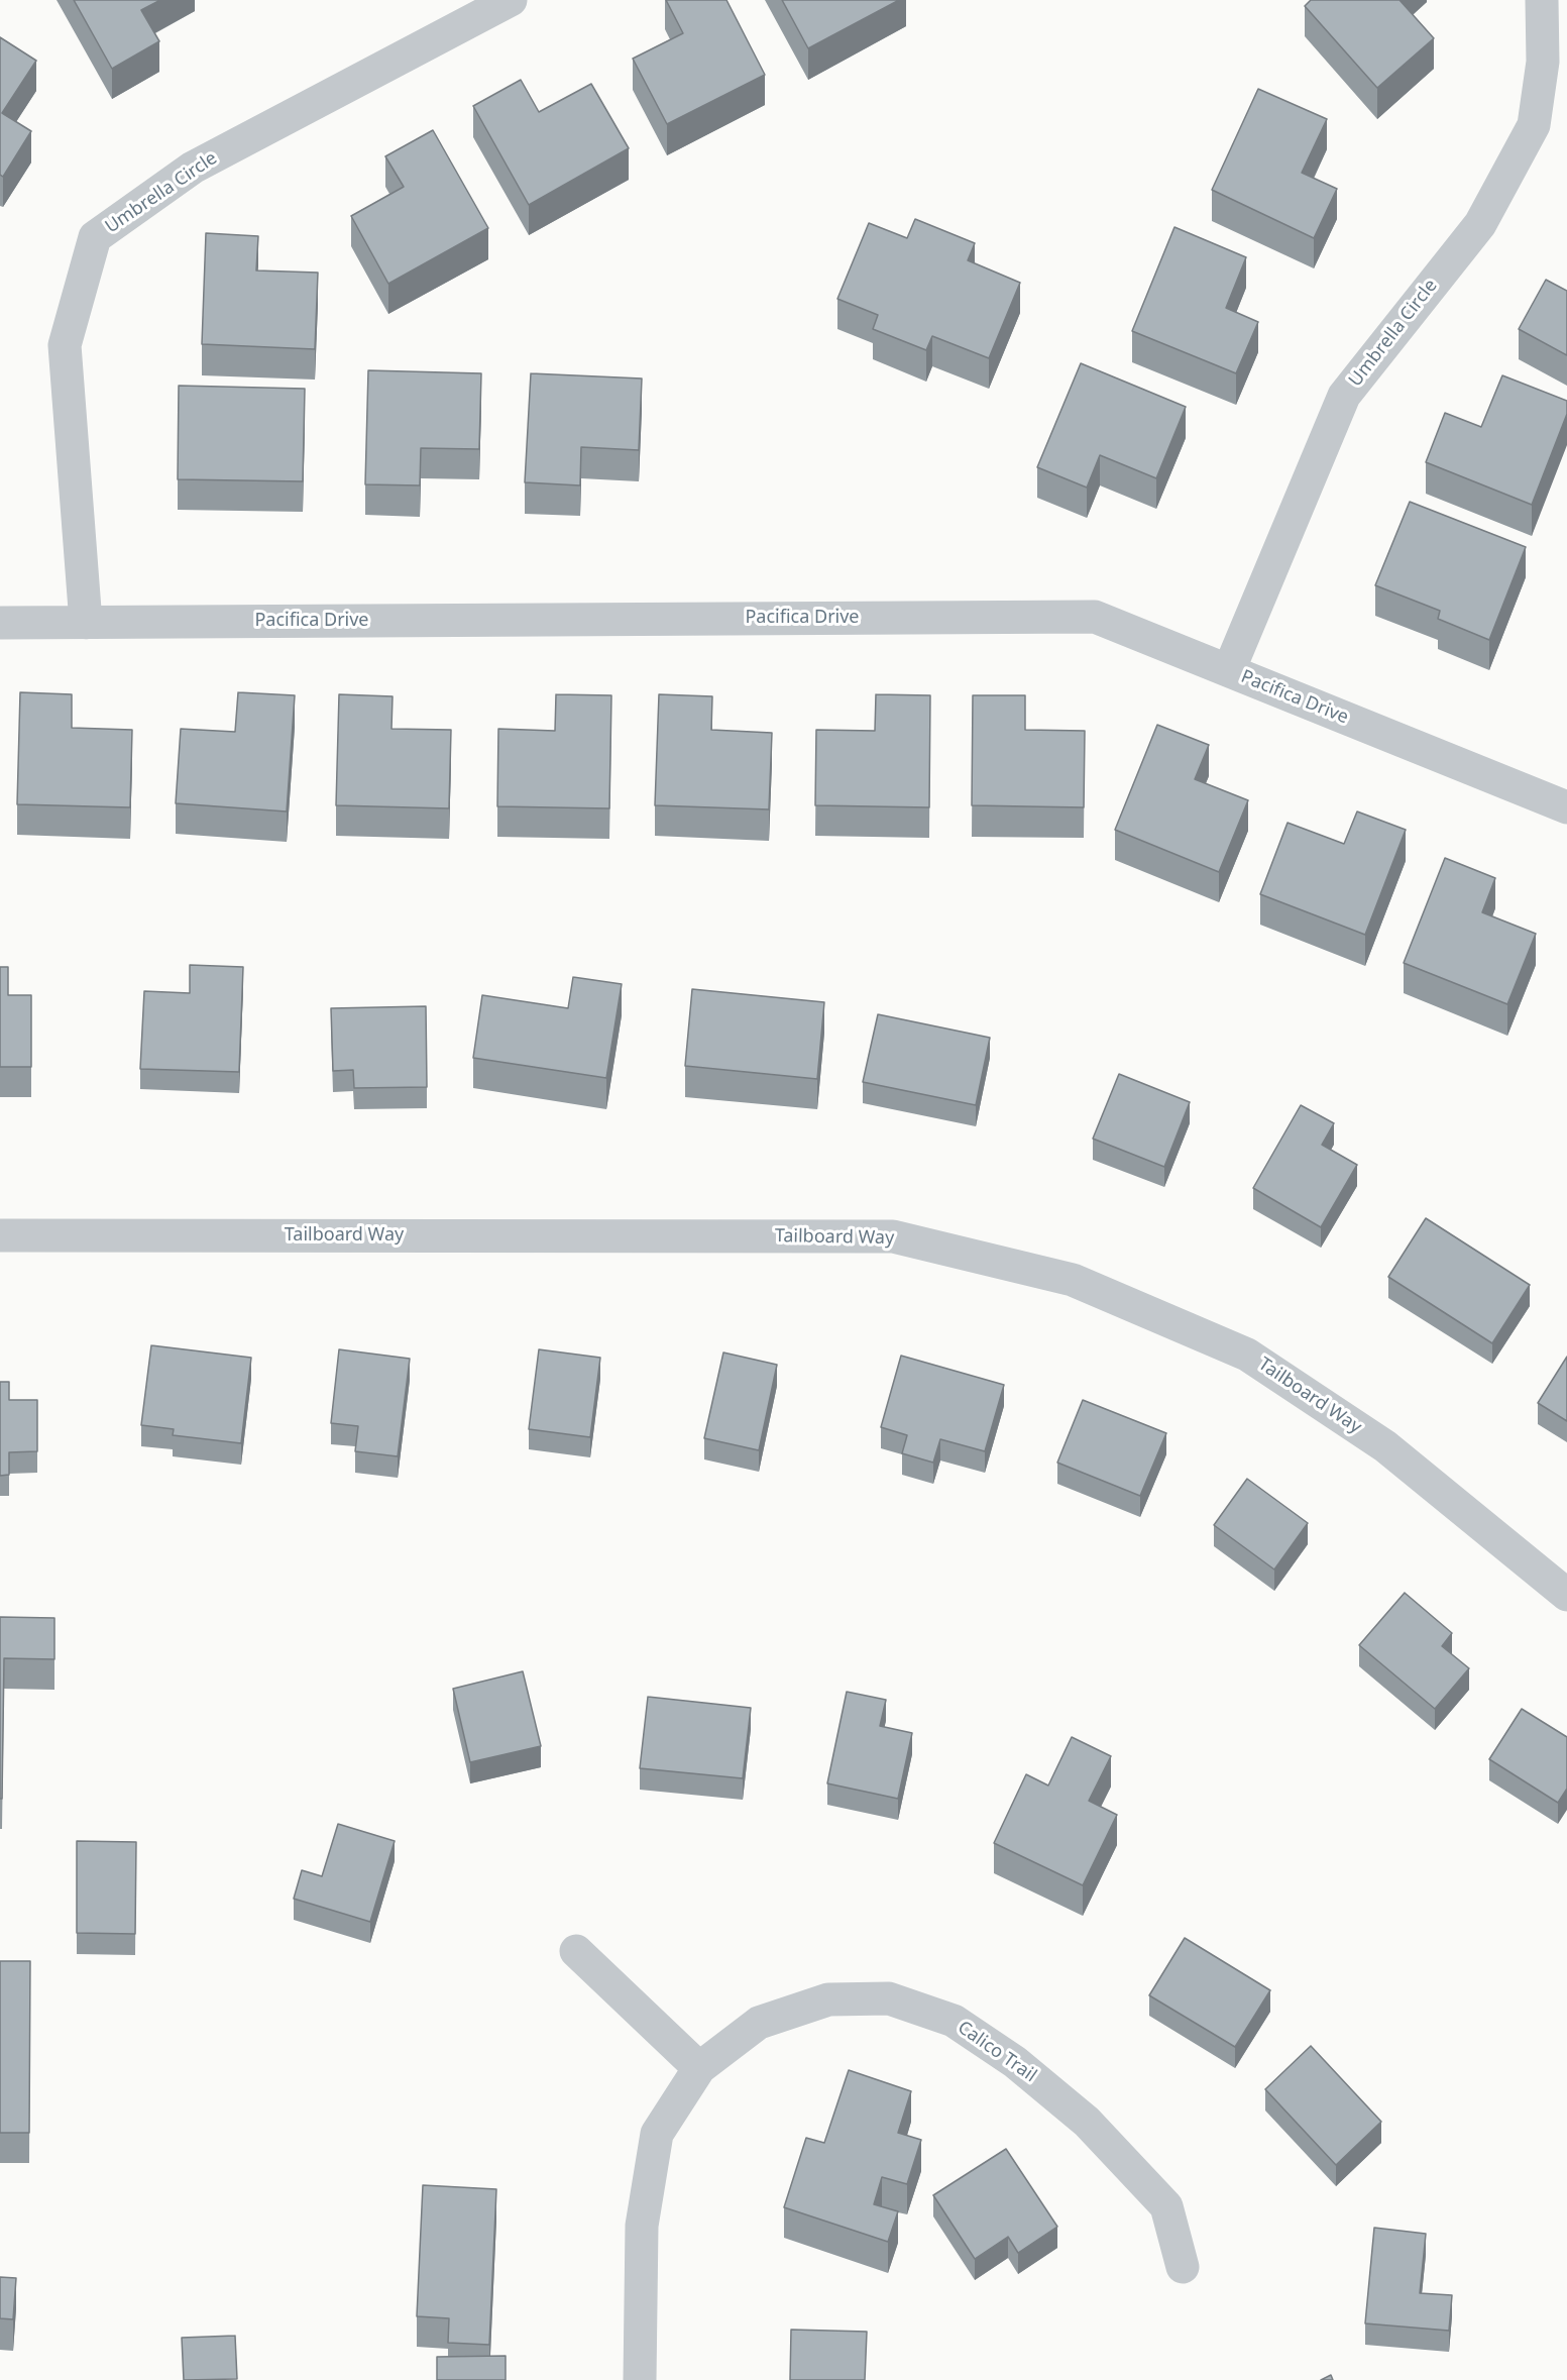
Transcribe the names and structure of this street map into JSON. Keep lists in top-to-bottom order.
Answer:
{
  "streets": {
    "street": [
      "Umbrella Circle",
      "Pacifica Drive",
      "Tailboard Way",
      "Calico Trail"
    ]
  },
  "crossings": [
    ["Umbrella Circle", "Pacifica Drive"]
  ]
}
